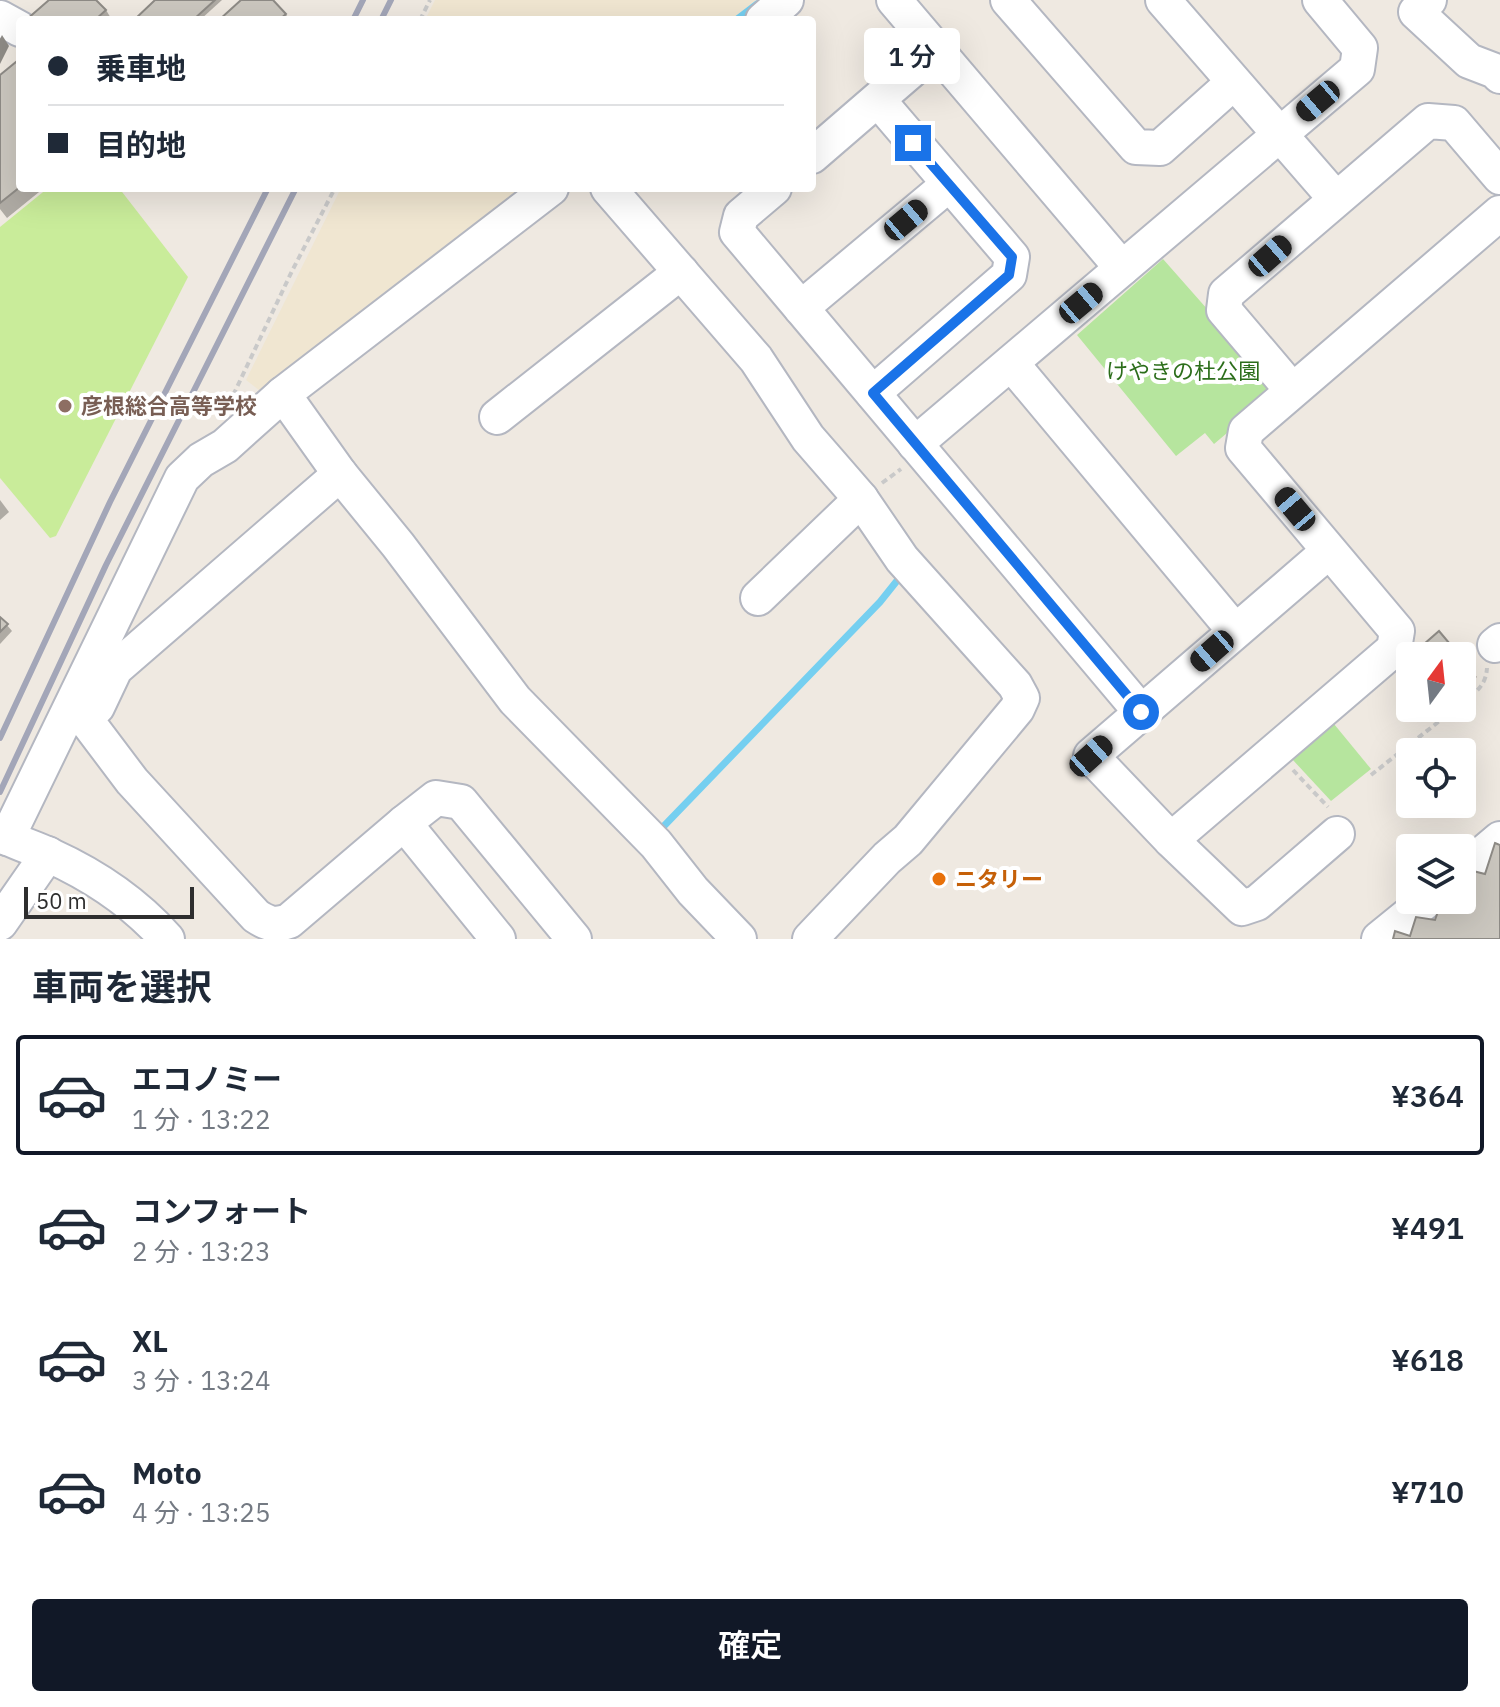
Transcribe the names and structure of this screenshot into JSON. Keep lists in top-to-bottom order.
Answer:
{
  "parks": ["けやきの杜公園"],
  "places": ["彦根総合高等学校", "ニタリー"],
  "scale_bar": "50 m",
  "north": "top",
  "page": {
    "banner": ["乗車地", "目的地"],
    "bubble": "1 分",
    "scale": "50 m",
    "heading": "車両を選択",
    "list": [
      {
        "name": "エコノミー",
        "note": "1 分 · 13:22",
        "value": "¥364"
      },
      {
        "name": "コンフォート",
        "note": "2 分 · 13:23",
        "value": "¥491"
      },
      {
        "name": "XL",
        "note": "3 分 · 13:24",
        "value": "¥618"
      },
      {
        "name": "Moto",
        "note": "4 分 · 13:25",
        "value": "¥710"
      }
    ],
    "buttons": "確定"
  }
}
